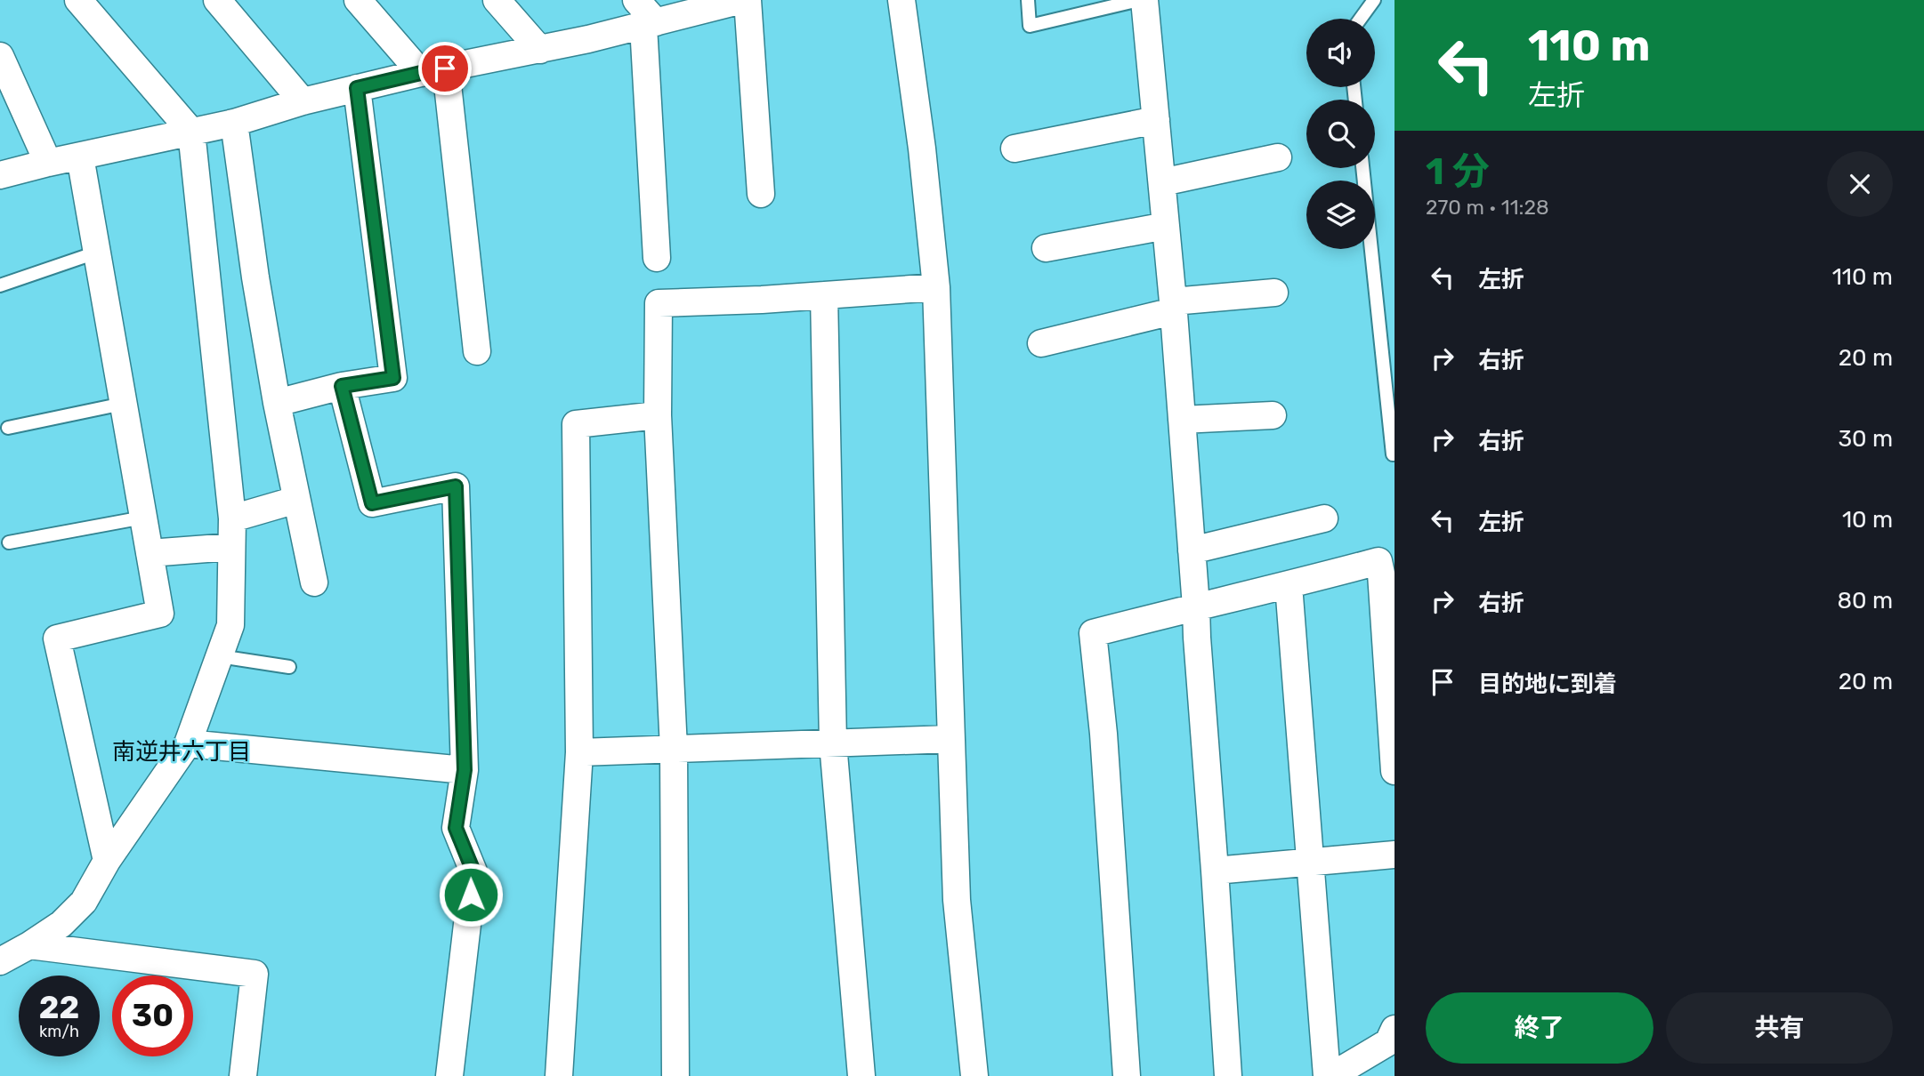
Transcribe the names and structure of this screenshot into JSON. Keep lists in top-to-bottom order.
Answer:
{
  "districts": ["南逆井六丁目"],
  "page": {
    "turn": ["110 m", "左折"],
    "heading": ["1 分", "270 m · 11:28"],
    "list": [
      {
        "name": "左折",
        "value": "110 m"
      },
      {
        "name": "右折",
        "value": "20 m"
      },
      {
        "name": "右折",
        "value": "30 m"
      },
      {
        "name": "左折",
        "value": "10 m"
      },
      {
        "name": "右折",
        "value": "80 m"
      },
      {
        "name": "目的地に到着",
        "value": "20 m"
      }
    ],
    "speed": "22 km/h",
    "limit": "30",
    "buttons": ["終了", "共有"]
  }
}
